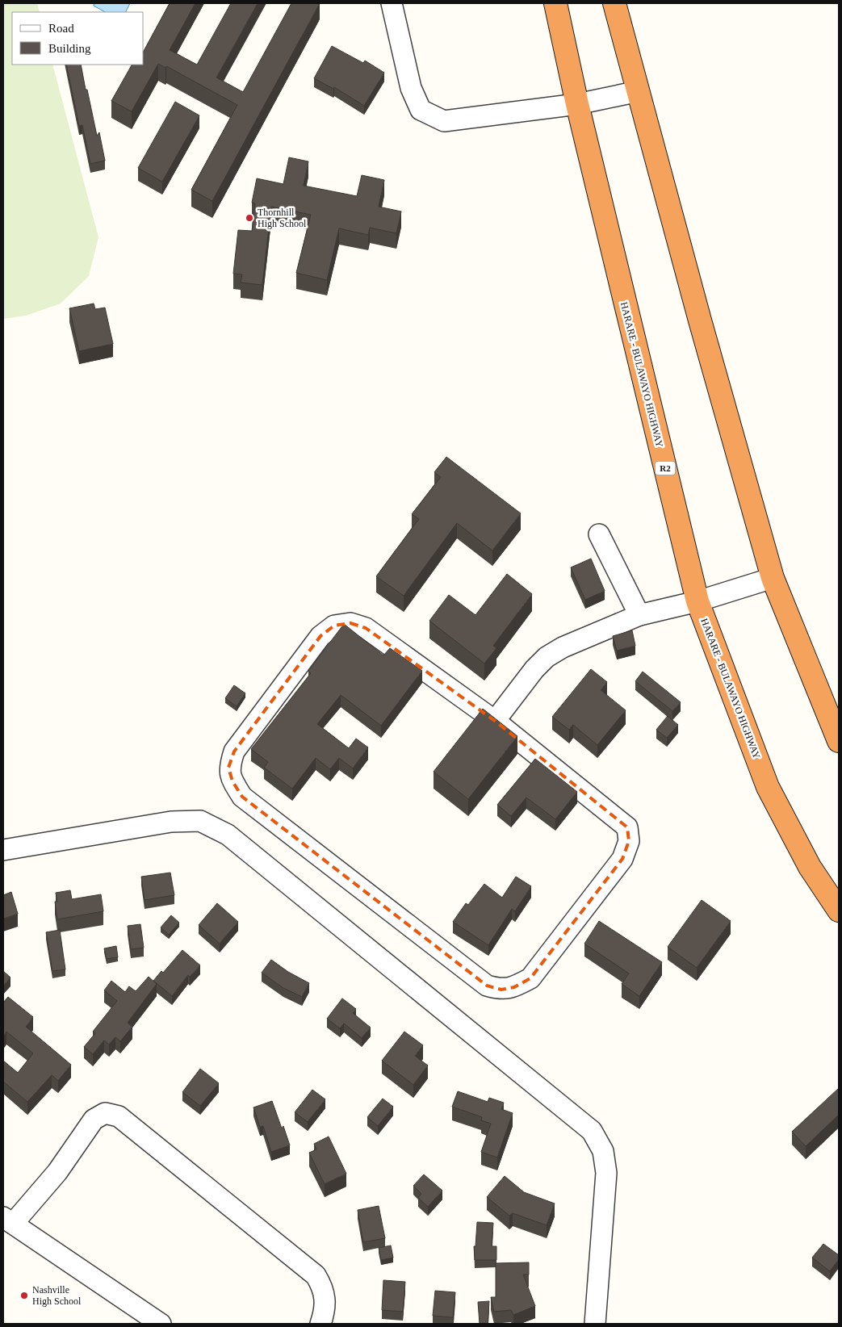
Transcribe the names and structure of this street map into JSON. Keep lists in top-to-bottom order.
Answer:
{
  "streets": {
    "highway": ["HARARE - BULAWAYO HIGHWAY", "R2"]
  },
  "places": ["Thornhill High School", "Nashville High School"],
  "legend": ["Road", "Building"]
}
